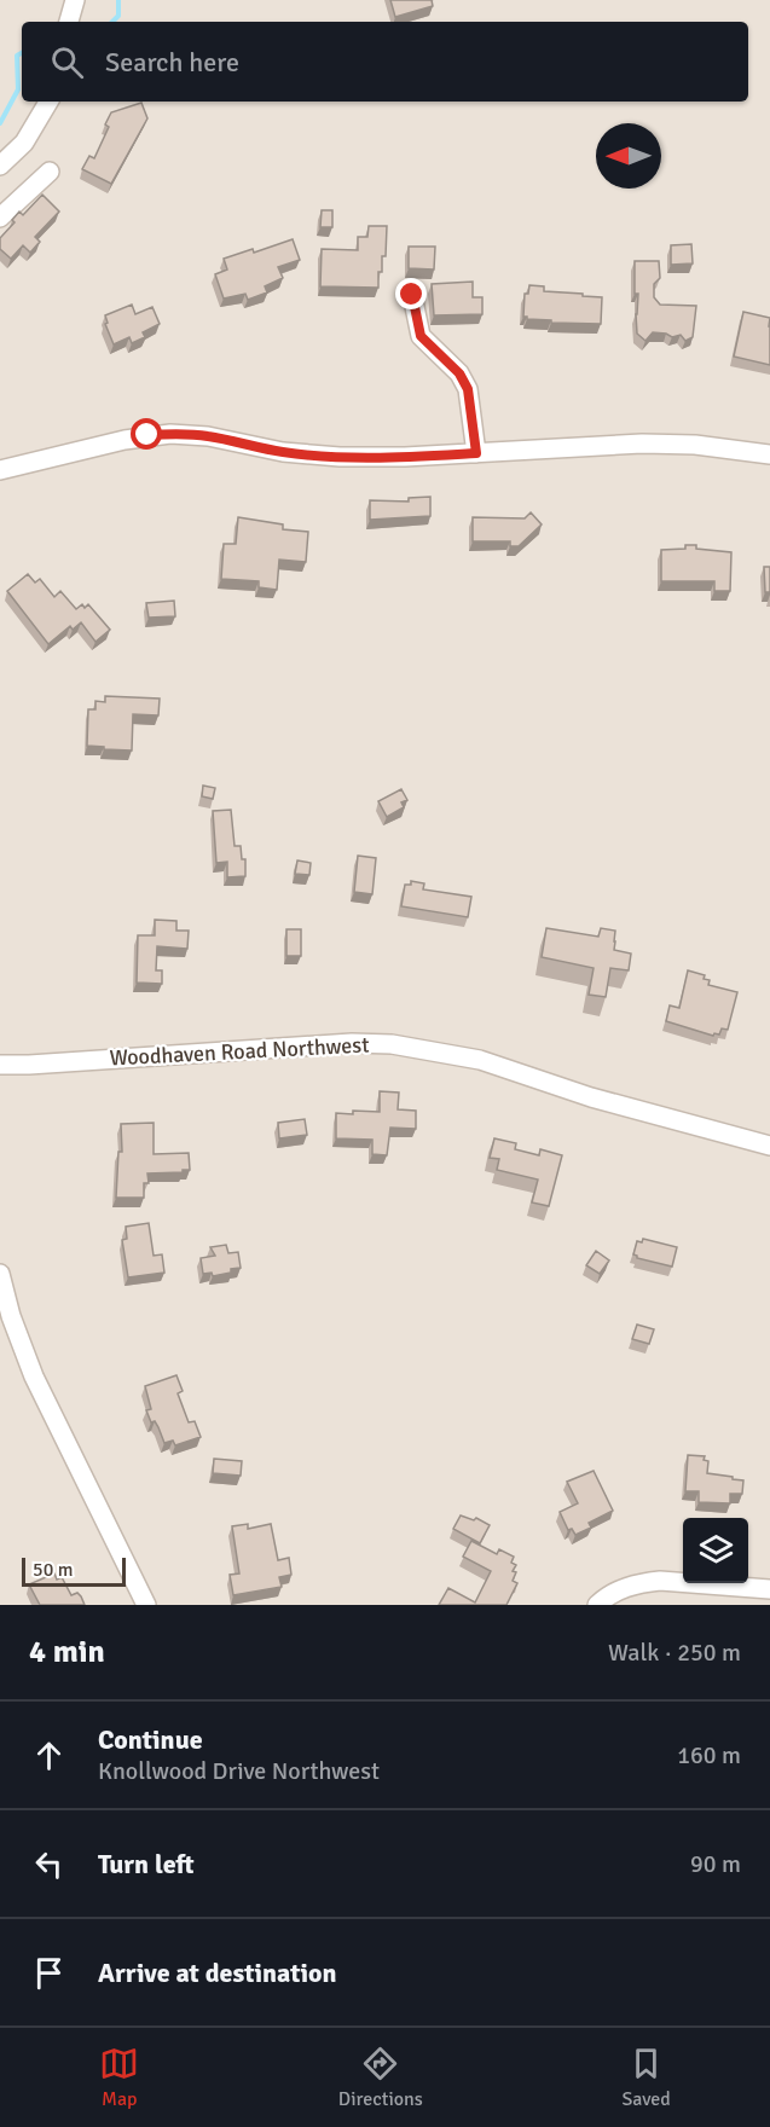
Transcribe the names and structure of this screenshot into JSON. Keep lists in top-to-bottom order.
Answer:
{
  "streets": {
    "street": ["Woodhaven Road Northwest"]
  },
  "scale_bar": "50 m",
  "north": "left",
  "page": {
    "search": "Search here",
    "scale": "50 m",
    "heading": ["4 min", "Walk · 250 m"],
    "list": [
      ["Continue", "Knollwood Drive Northwest", "160 m"],
      ["Turn left", "90 m"],
      "Arrive at destination"
    ],
    "nav": ["Map", "Directions", "Saved"]
  }
}
